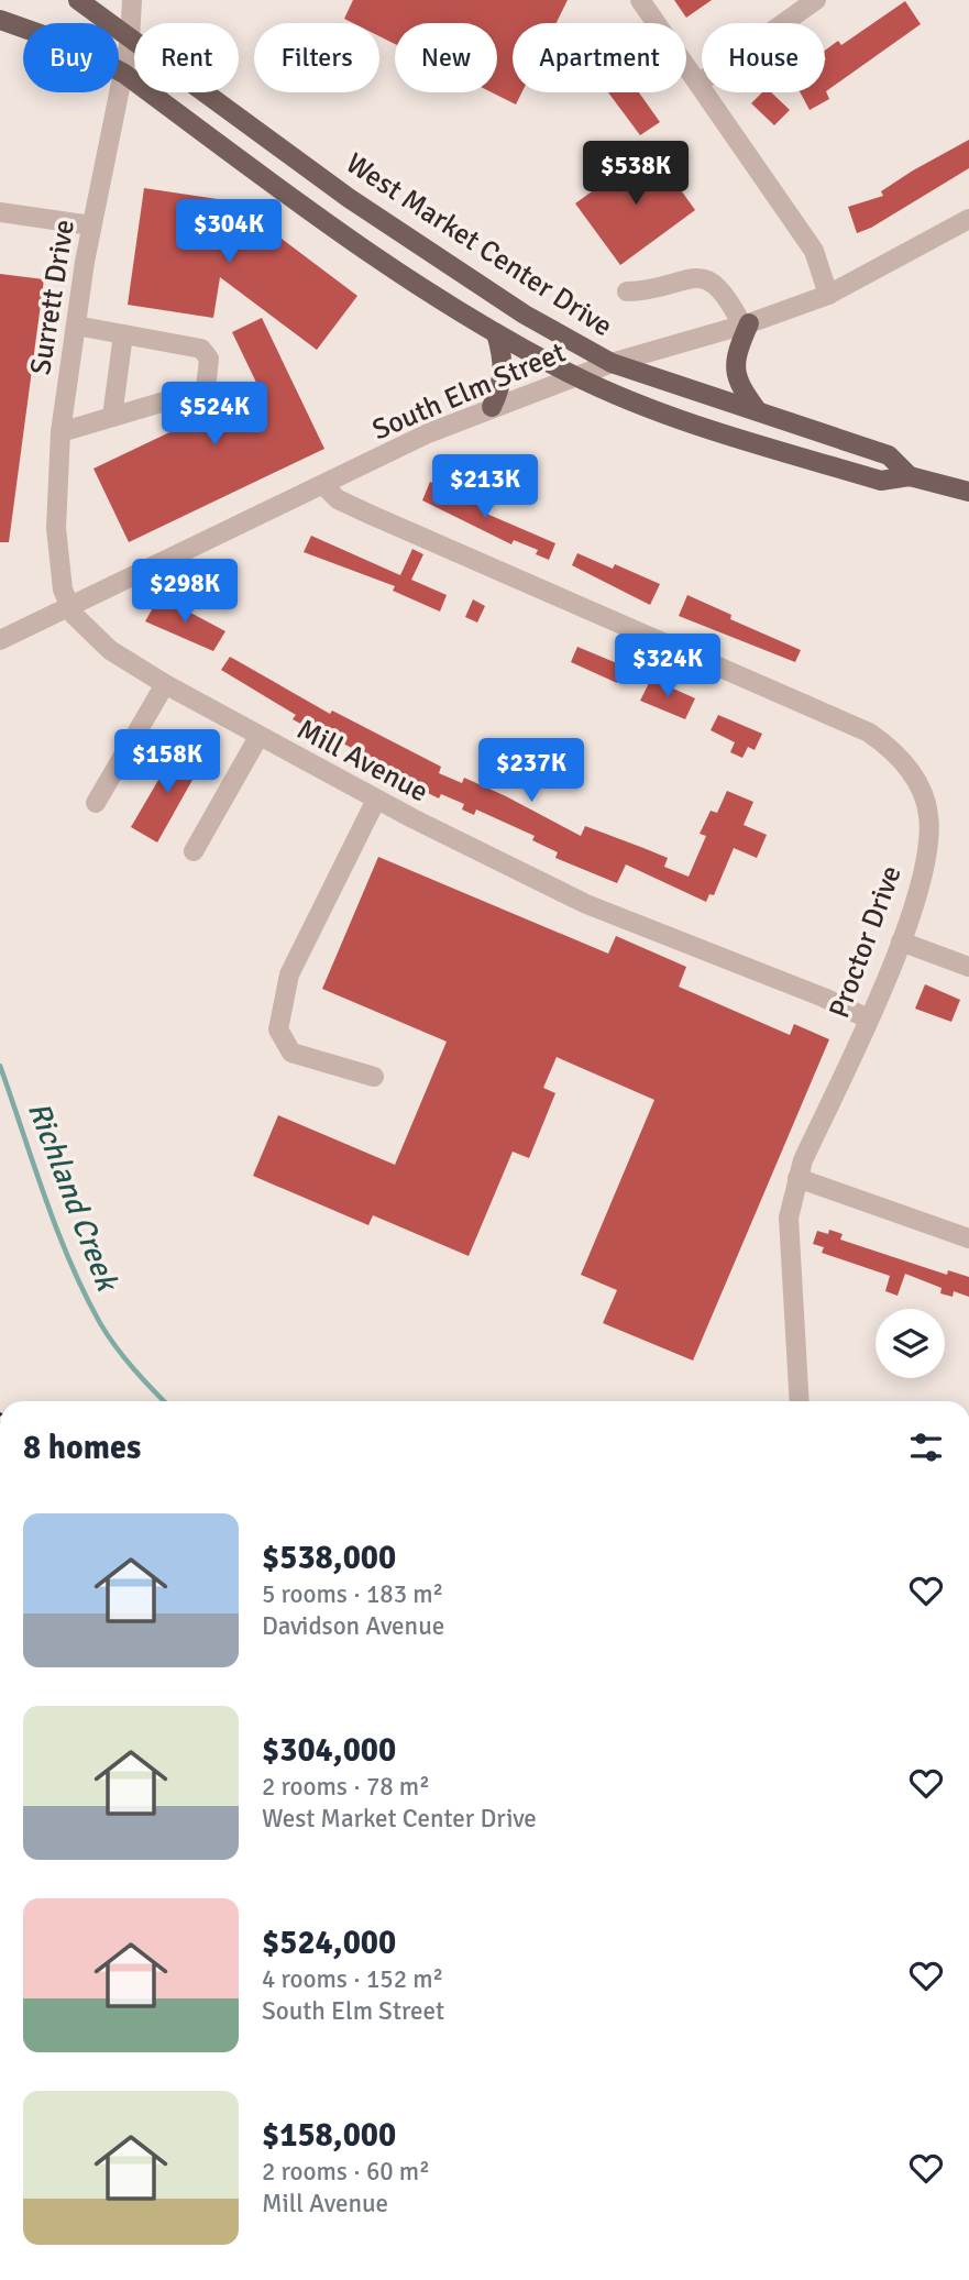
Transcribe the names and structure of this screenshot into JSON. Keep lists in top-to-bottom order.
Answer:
{
  "streets": {
    "main road": ["West Market Center Drive"],
    "street": [
      "Surrett Drive",
      "South Elm Street",
      "Mill Avenue",
      "Proctor Drive"
    ]
  },
  "crossings": [
    ["West Market Center Drive", "Surrett Drive"],
    ["West Market Center Drive", "South Elm Street"],
    ["Surrett Drive", "South Elm Street"],
    ["Surrett Drive", "Mill Avenue"],
    ["South Elm Street", "Mill Avenue"],
    ["South Elm Street", "Proctor Drive"],
    ["Mill Avenue", "Proctor Drive"]
  ],
  "water": ["Richland Creek"],
  "page": {
    "chip": [
      "Buy",
      "Rent",
      "Filters",
      "New",
      "Apartment",
      "House"
    ],
    "price": [
      "$538K",
      "$304K",
      "$524K",
      "$213K",
      "$298K",
      "$324K",
      "$158K",
      "$237K"
    ],
    "heading": "8 homes",
    "list": [
      {
        "name": "$538,000",
        "note": "5 rooms · 183 m² · Davidson Avenue"
      },
      {
        "name": "$304,000",
        "note": "2 rooms · 78 m² · West Market Center Drive"
      },
      {
        "name": "$524,000",
        "note": "4 rooms · 152 m² · South Elm Street"
      },
      {
        "name": "$158,000",
        "note": "2 rooms · 60 m² · Mill Avenue"
      }
    ]
  }
}
